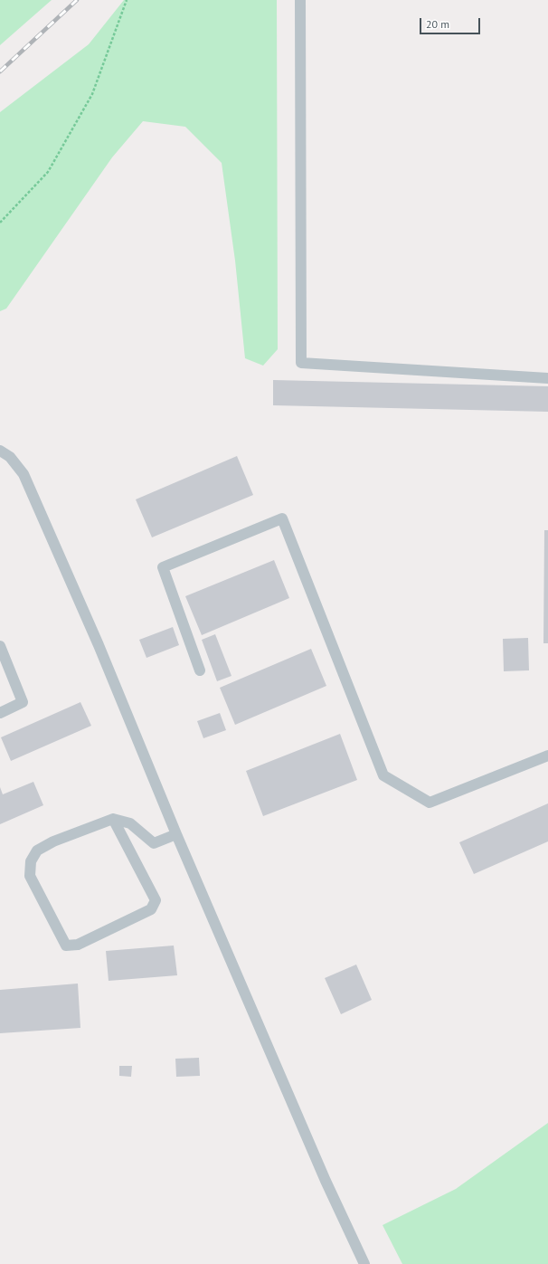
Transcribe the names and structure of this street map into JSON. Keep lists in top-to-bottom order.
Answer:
{
  "scale_bar": "20 m"
}
